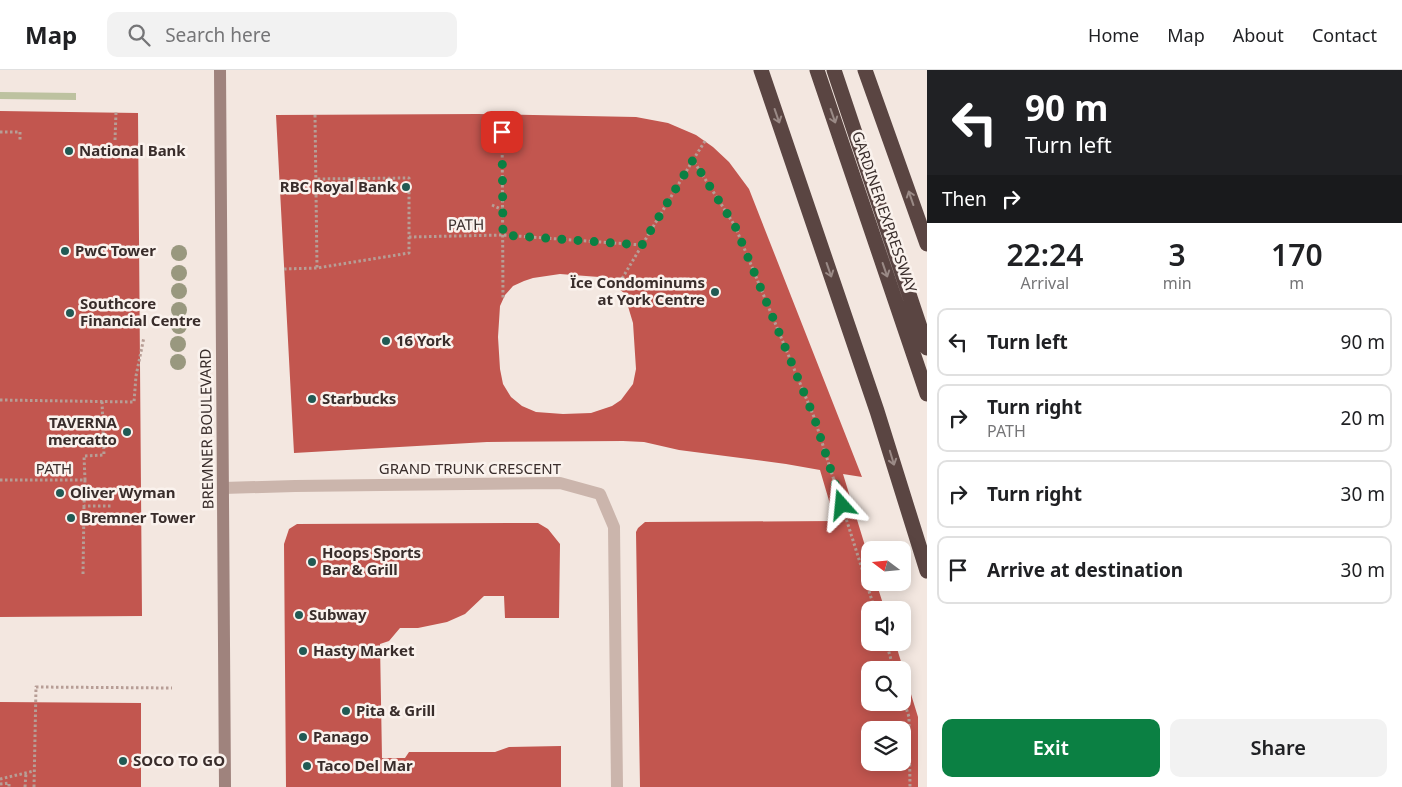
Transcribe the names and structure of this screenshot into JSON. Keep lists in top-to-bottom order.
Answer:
{
  "streets": {
    "highway": ["GARDINER EXPRESSWAY"],
    "street": ["BREMNER BOULEVARD", "GRAND TRUNK CRESCENT"],
    "path": ["PATH"]
  },
  "crossings": [
    ["BREMNER BOULEVARD", "GRAND TRUNK CRESCENT"]
  ],
  "places": [
    "National Bank",
    "RBC Royal Bank",
    "PwC Tower",
    "Ïce Condominums at York Centre",
    "Southcore Financial Centre",
    "16 York",
    "Starbucks",
    "TAVERNA mercatto",
    "Oliver Wyman",
    "Bremner Tower",
    "Hoops Sports Bar & Grill",
    "Subway",
    "Hasty Market",
    "Pita & Grill",
    "Panago",
    "SOCO TO GO",
    "Taco Del Mar"
  ],
  "north": "left",
  "page": {
    "header": "Map",
    "search": "Search here",
    "nav": [
      "Home",
      "Map",
      "About",
      "Contact"
    ],
    "turn": ["90 m", "Turn left"],
    "then": "Then",
    "eta": [
      "22:24",
      "Arrival",
      "3",
      "min",
      "170",
      "m"
    ],
    "list": [
      {
        "name": "Turn left",
        "value": "90 m"
      },
      {
        "name": "Turn right",
        "note": "PATH",
        "value": "20 m"
      },
      {
        "name": "Turn right",
        "value": "30 m"
      },
      {
        "name": "Arrive at destination",
        "value": "30 m"
      }
    ],
    "buttons": ["Exit", "Share"]
  }
}
